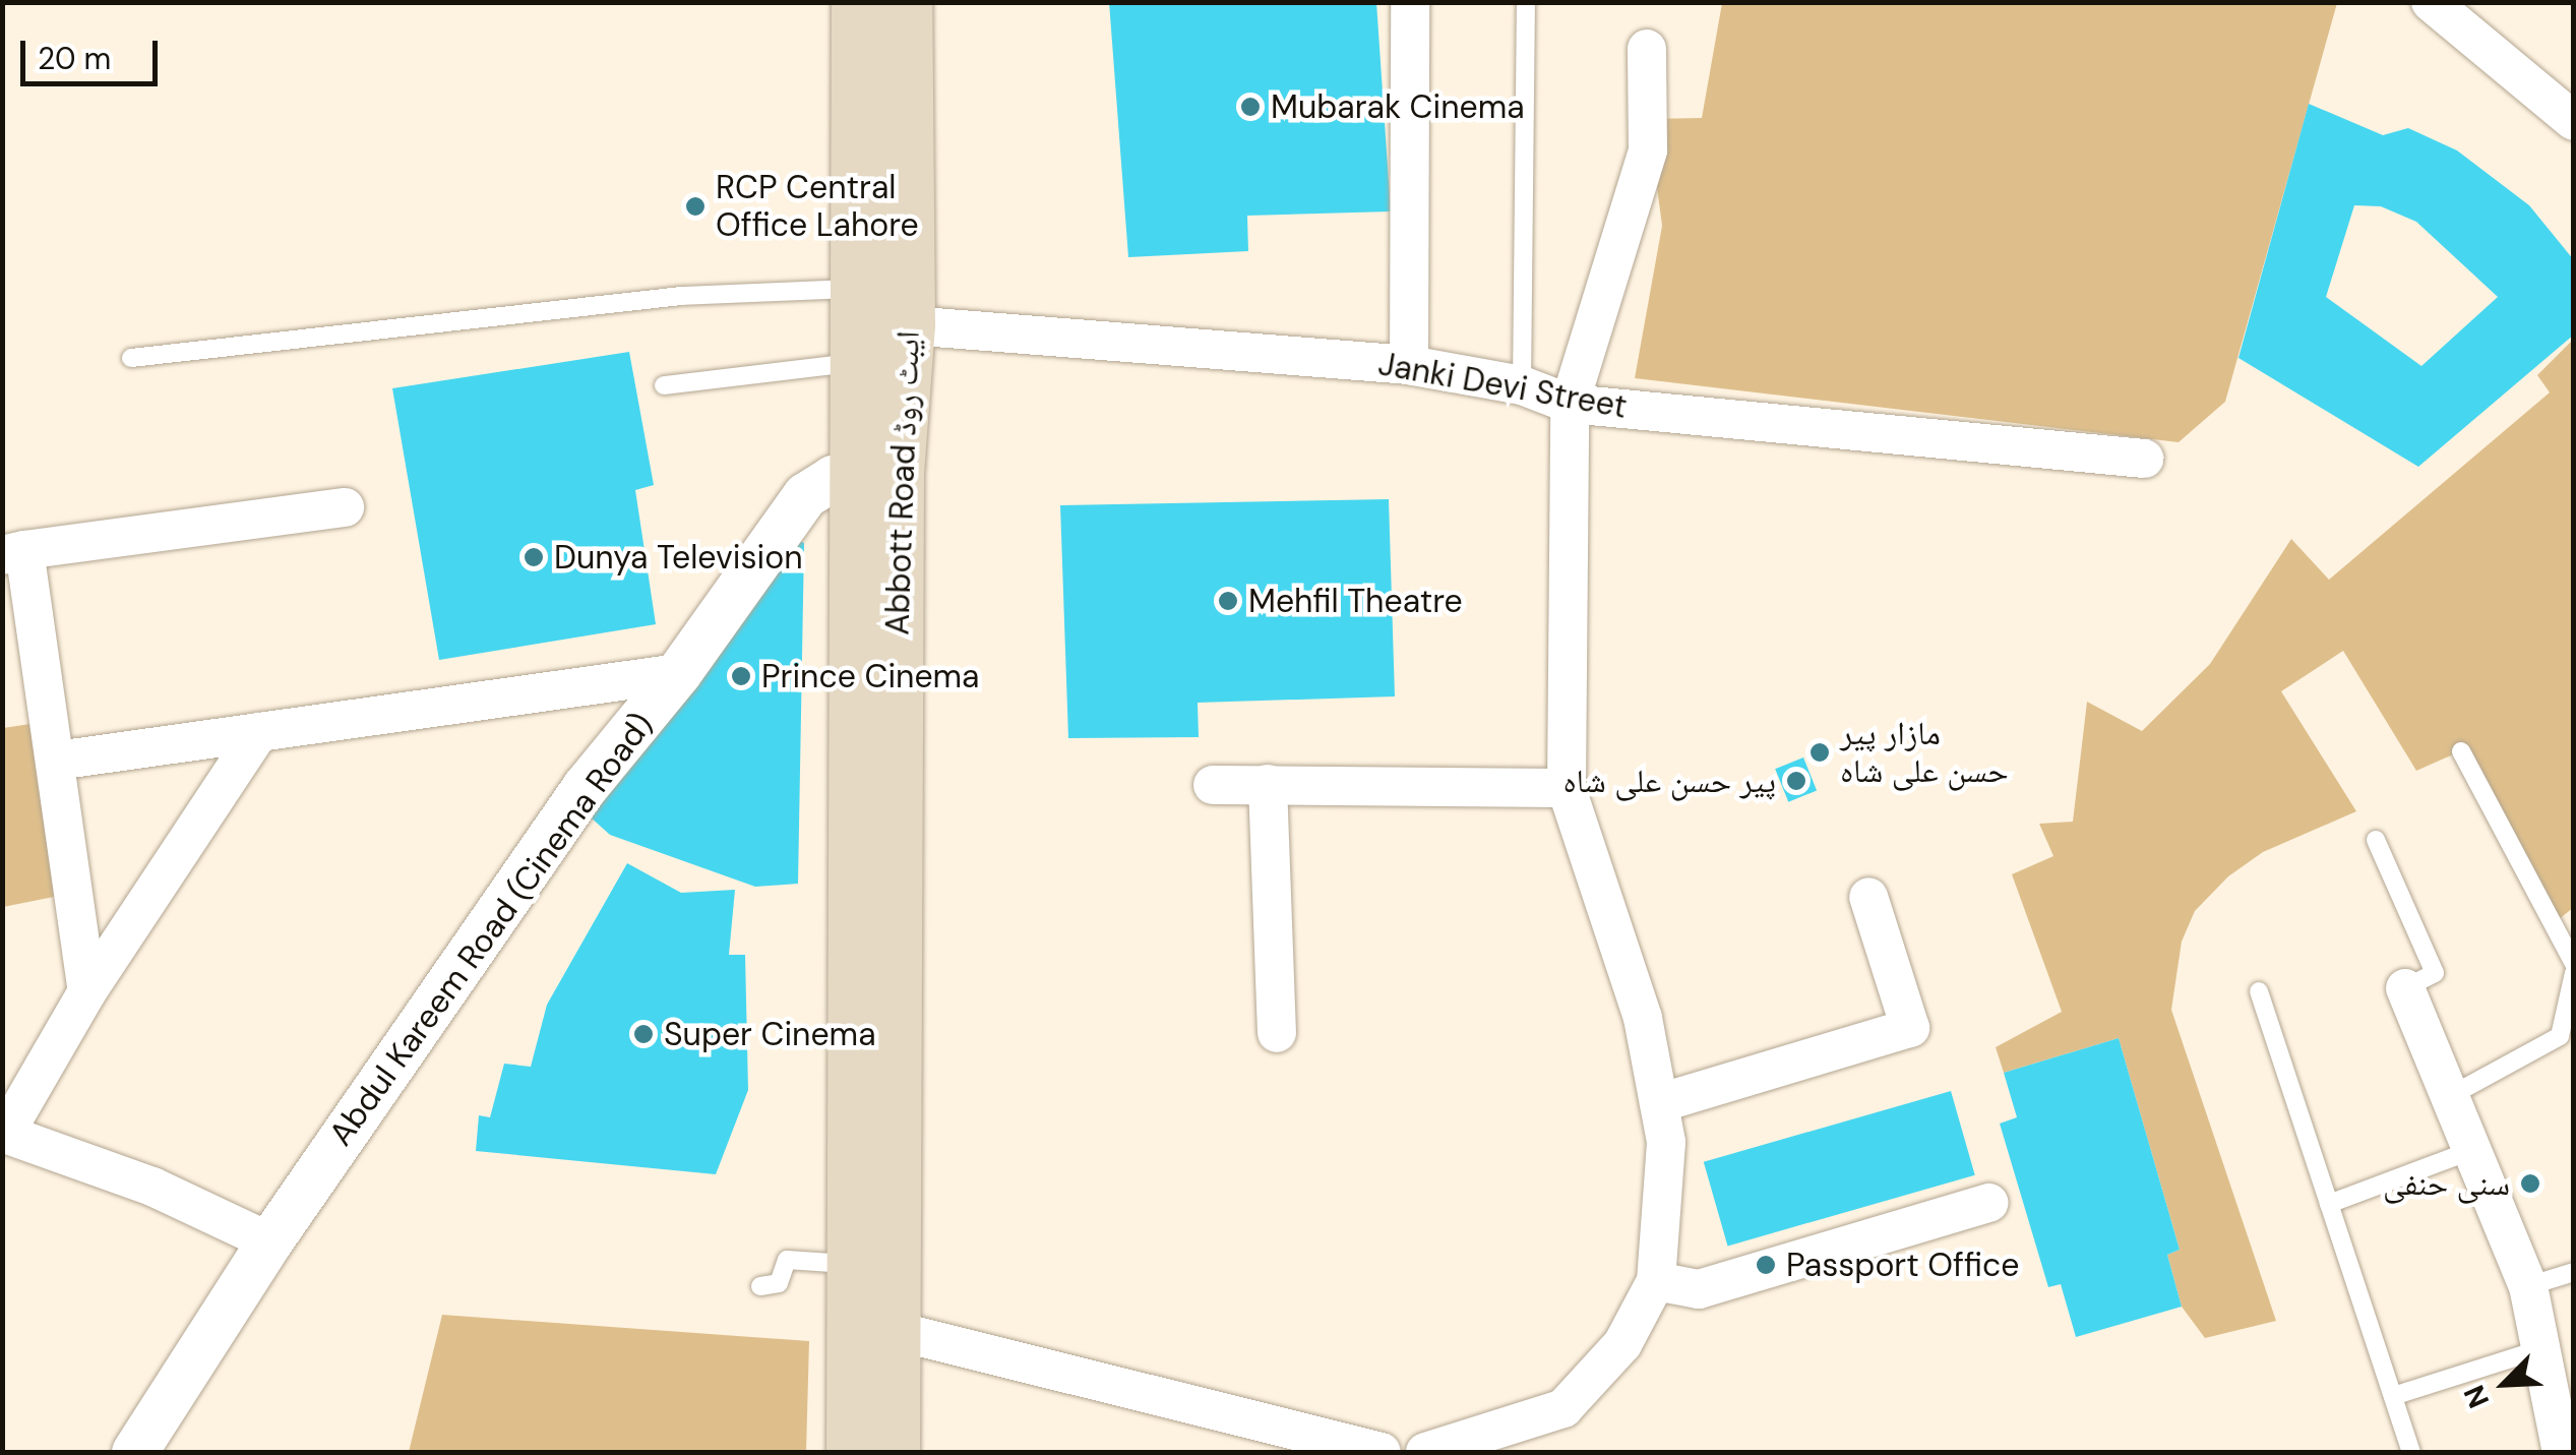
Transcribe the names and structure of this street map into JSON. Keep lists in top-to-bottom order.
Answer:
{
  "streets": {
    "main road": ["Abbott Road ایبٹ روڈ"],
    "street": ["Janki Devi Street", "Abdul Kareem Road (Cinema Road)"]
  },
  "crossings": [
    ["Janki Devi Street", "Abbott Road ایبٹ روڈ"],
    ["Abbott Road ایبٹ روڈ", "Abdul Kareem Road (Cinema Road)"]
  ],
  "places": [
    "Mubarak Cinema",
    "RCP Central Office Lahore",
    "Dunya Television",
    "Mehfil Theatre",
    "Prince Cinema",
    "مازار پیر حسن علی شاہ",
    "پیر حسن علی شاہ",
    "Super Cinema",
    "سنی حنفی",
    "Passport Office"
  ],
  "scale_bar": "20 m",
  "north": "bottom left"
}
